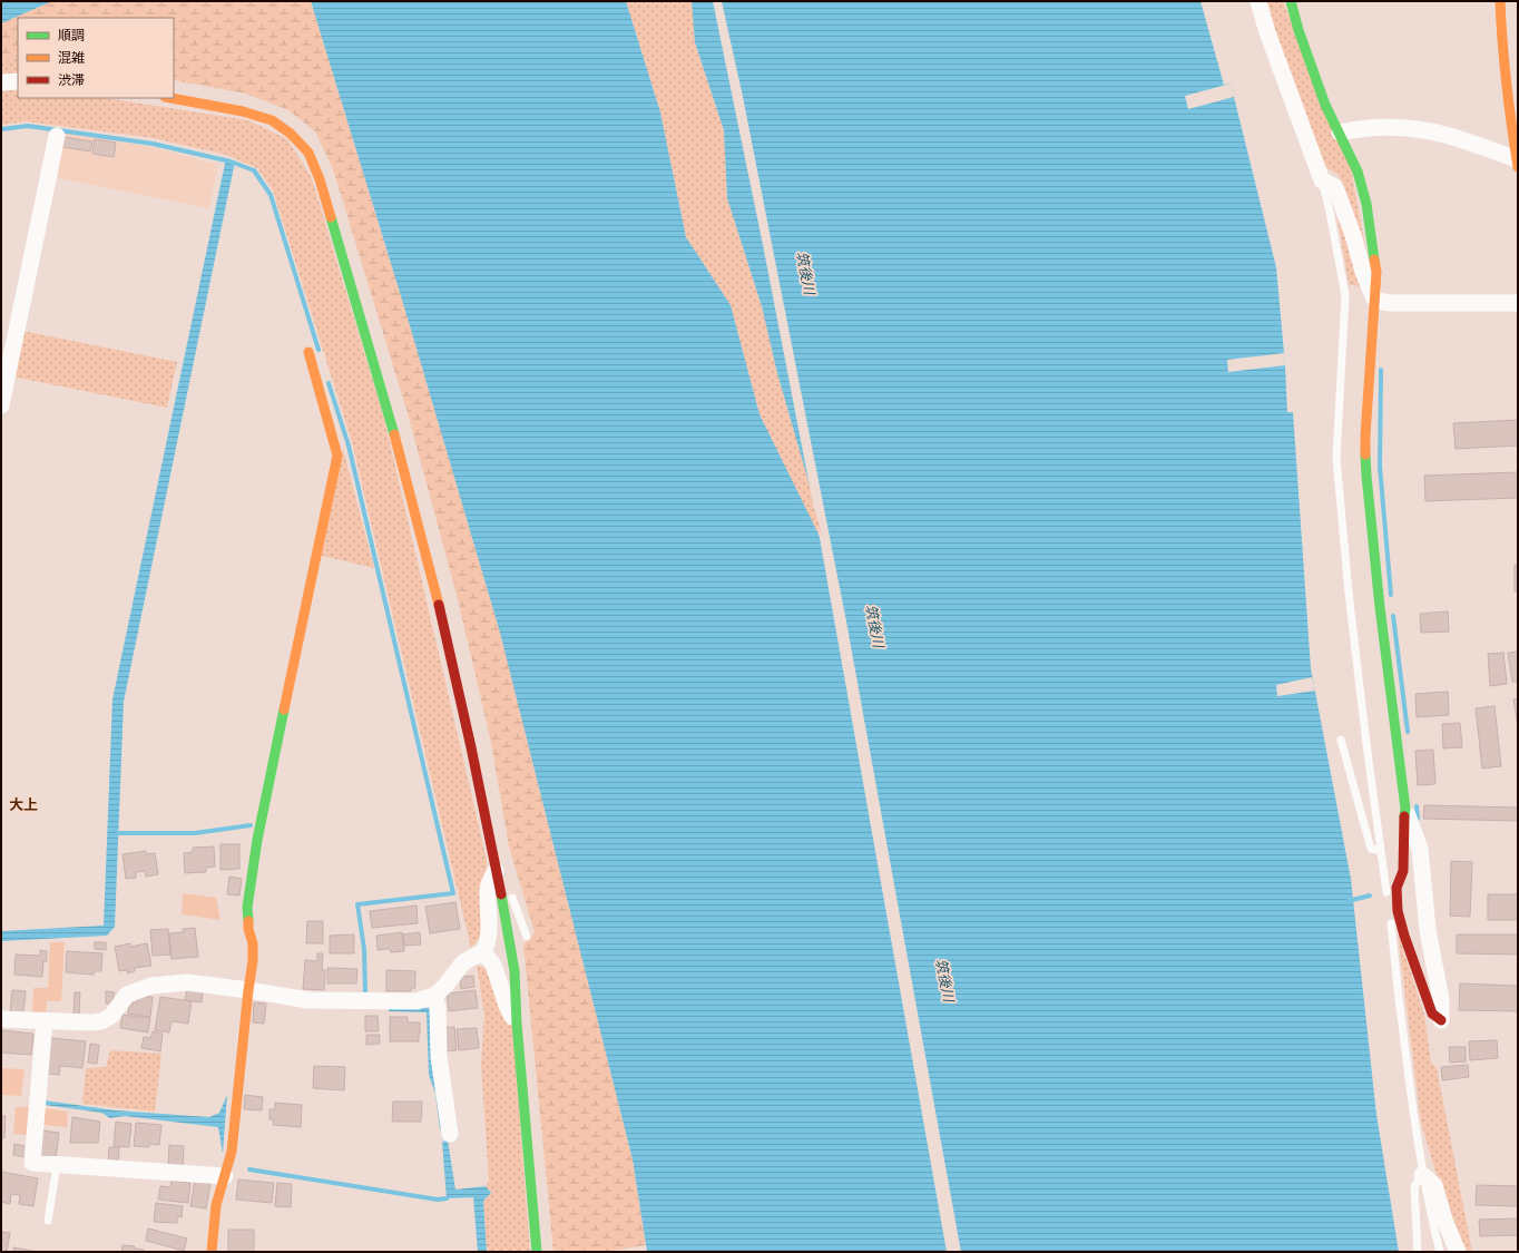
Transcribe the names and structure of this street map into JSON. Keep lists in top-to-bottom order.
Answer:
{
  "districts": ["大上"],
  "water": ["筑後川"],
  "legend": ["順調", "混雑", "渋滞"]
}
